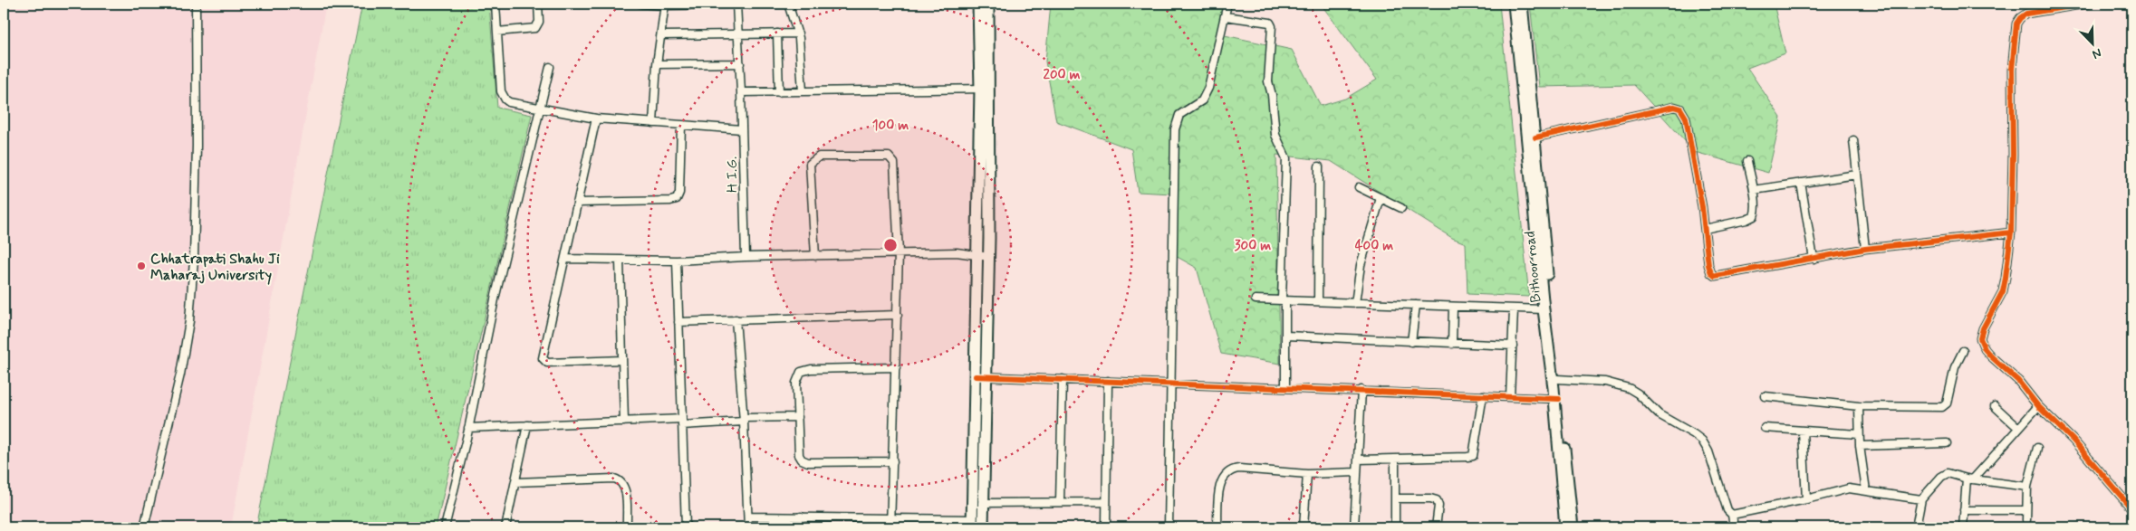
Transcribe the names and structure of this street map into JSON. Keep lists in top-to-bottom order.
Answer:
{
  "streets": {
    "street": ["H I.G.", "Bithoor road"]
  },
  "places": ["Chhatrapati Shahu Ji Maharaj University"],
  "north": "bottom right",
  "rings": [
    "200 m",
    "100 m",
    "300 m",
    "400 m"
  ]
}
